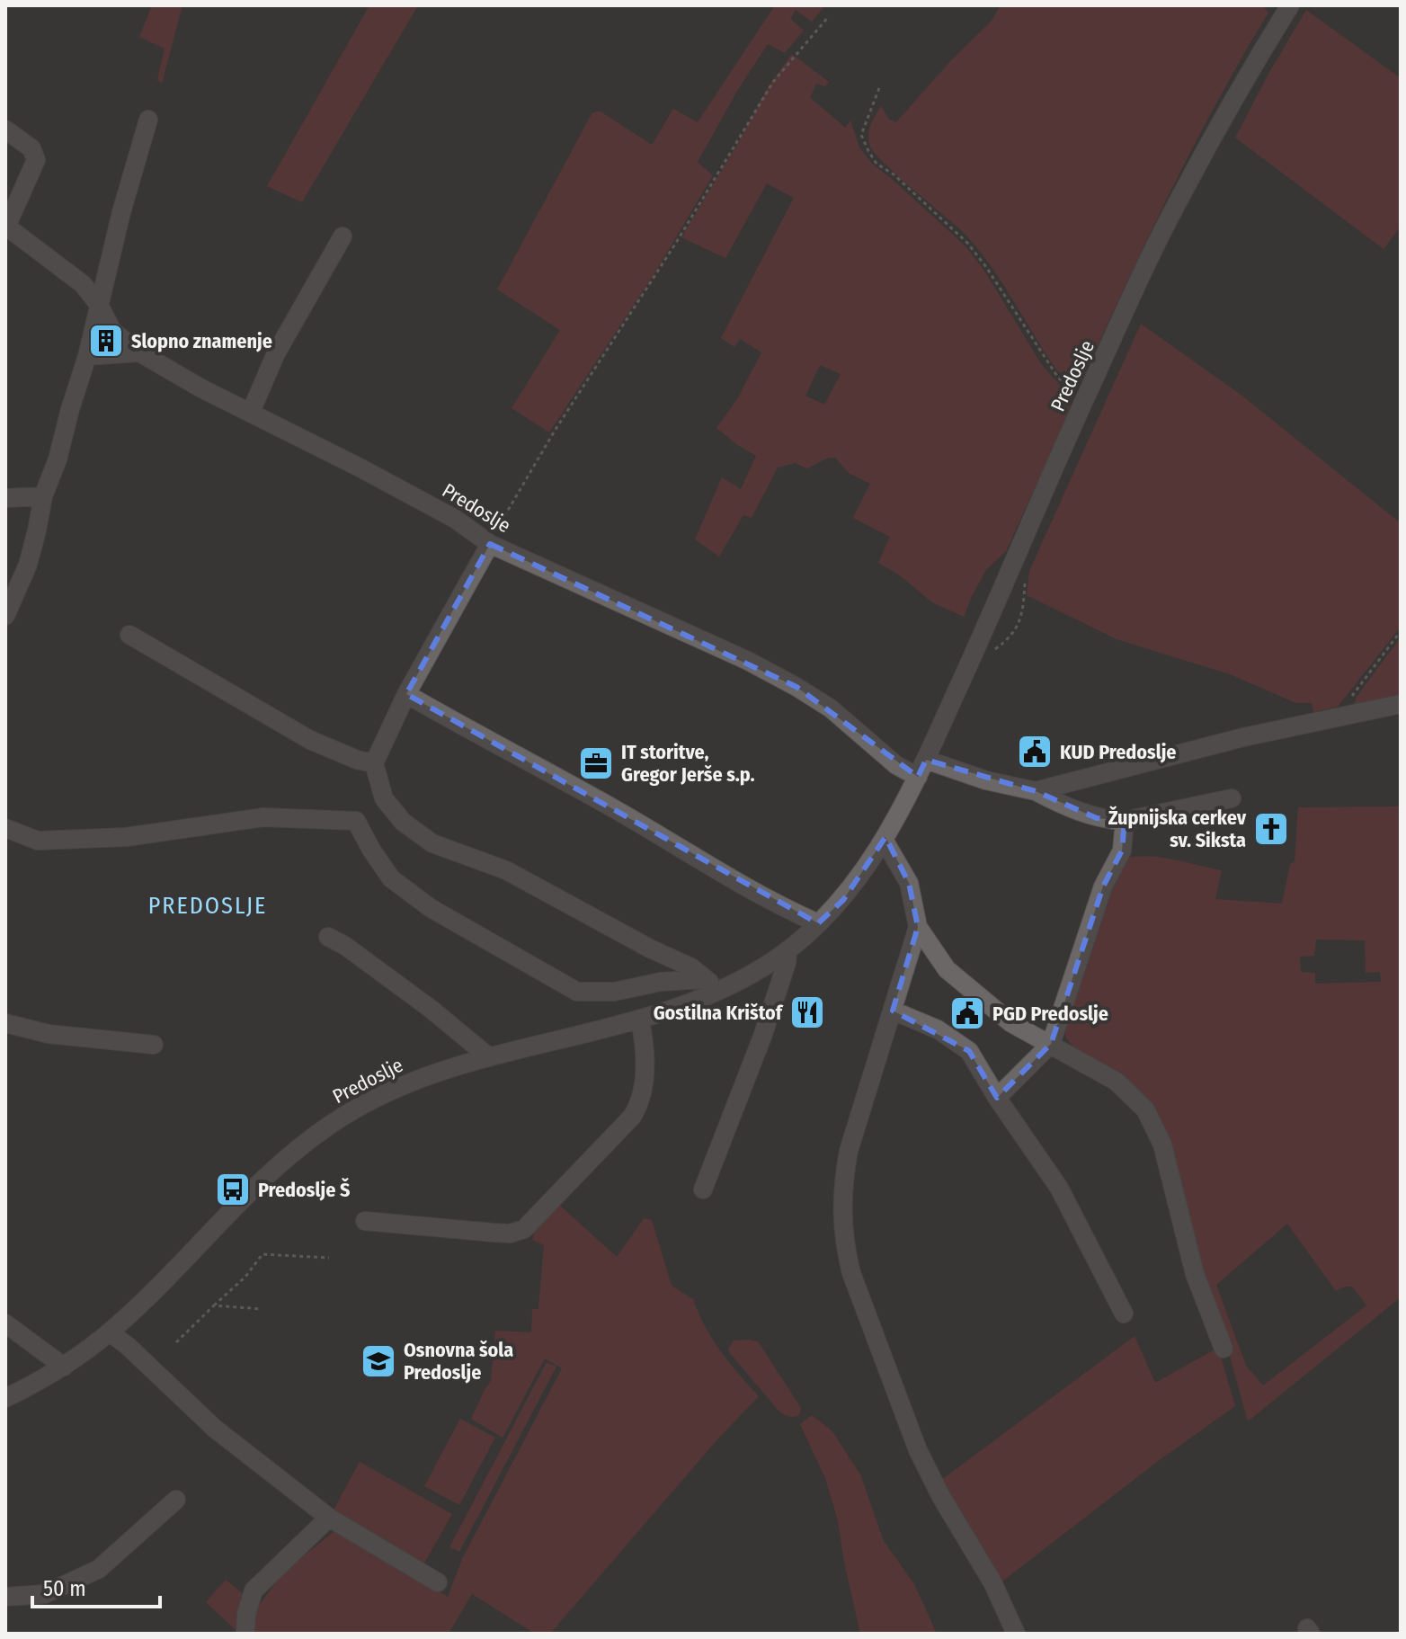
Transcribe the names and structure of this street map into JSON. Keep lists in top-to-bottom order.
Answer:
{
  "streets": {
    "street": ["Predoslje"]
  },
  "districts": ["PREDOSLJE"],
  "places": {
    "building": ["Slopno znamenje"],
    "public building": ["KUD Predoslje", "PGD Predoslje"],
    "office": ["IT storitve, Gregor Jerše s.p."],
    "church": ["Župnijska cerkev sv. Siksta"],
    "restaurant": ["Gostilna Krištof"],
    "bus stop": ["Predoslje Š"],
    "school or university": ["Osnovna šola Predoslje"]
  },
  "scale_bar": "50 m"
}
